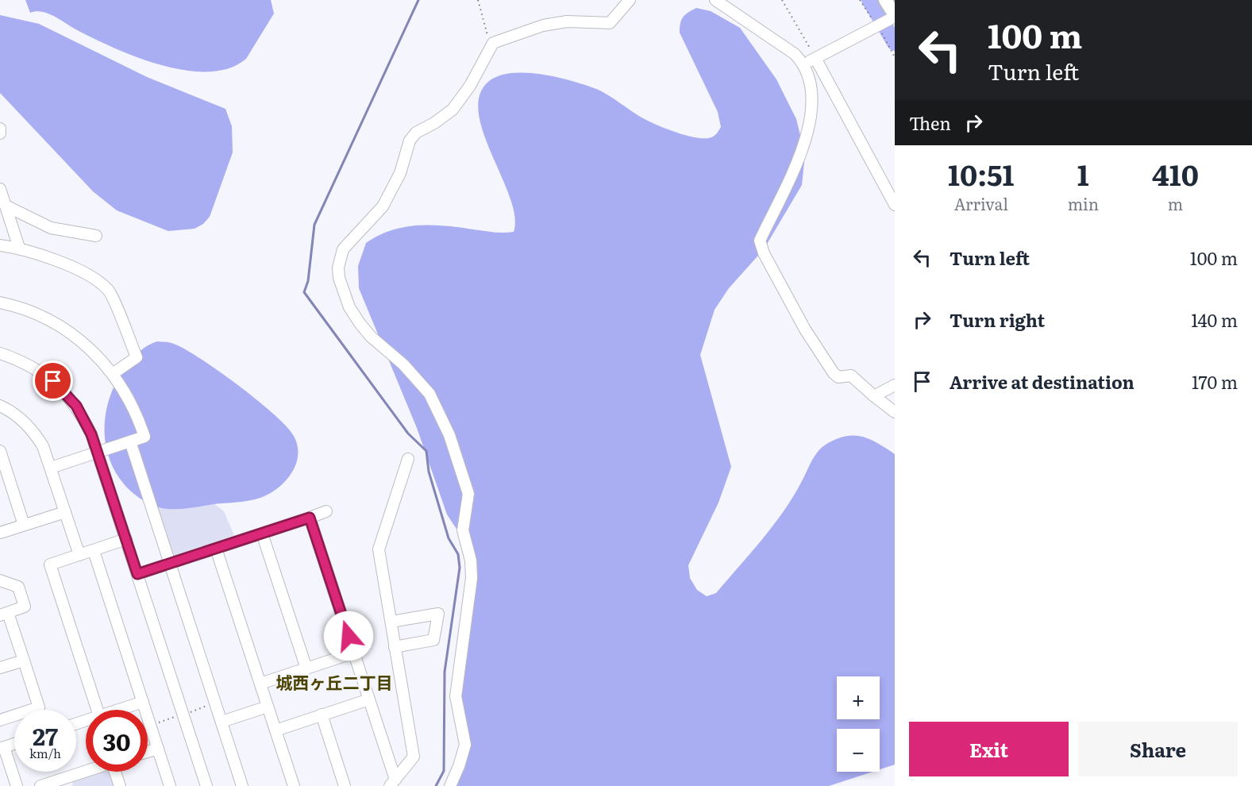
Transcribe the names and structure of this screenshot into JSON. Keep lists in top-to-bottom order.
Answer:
{
  "districts": ["城西ヶ丘二丁目"],
  "page": {
    "turn": ["100 m", "Turn left"],
    "then": "Then",
    "eta": [
      "10:51",
      "Arrival",
      "1",
      "min",
      "410",
      "m"
    ],
    "list": [
      {
        "name": "Turn left",
        "value": "100 m"
      },
      {
        "name": "Turn right",
        "value": "140 m"
      },
      {
        "name": "Arrive at destination",
        "value": "170 m"
      }
    ],
    "map_buttons": ["+", "−"],
    "speed": "27 km/h",
    "limit": "30",
    "buttons": ["Exit", "Share"]
  }
}
